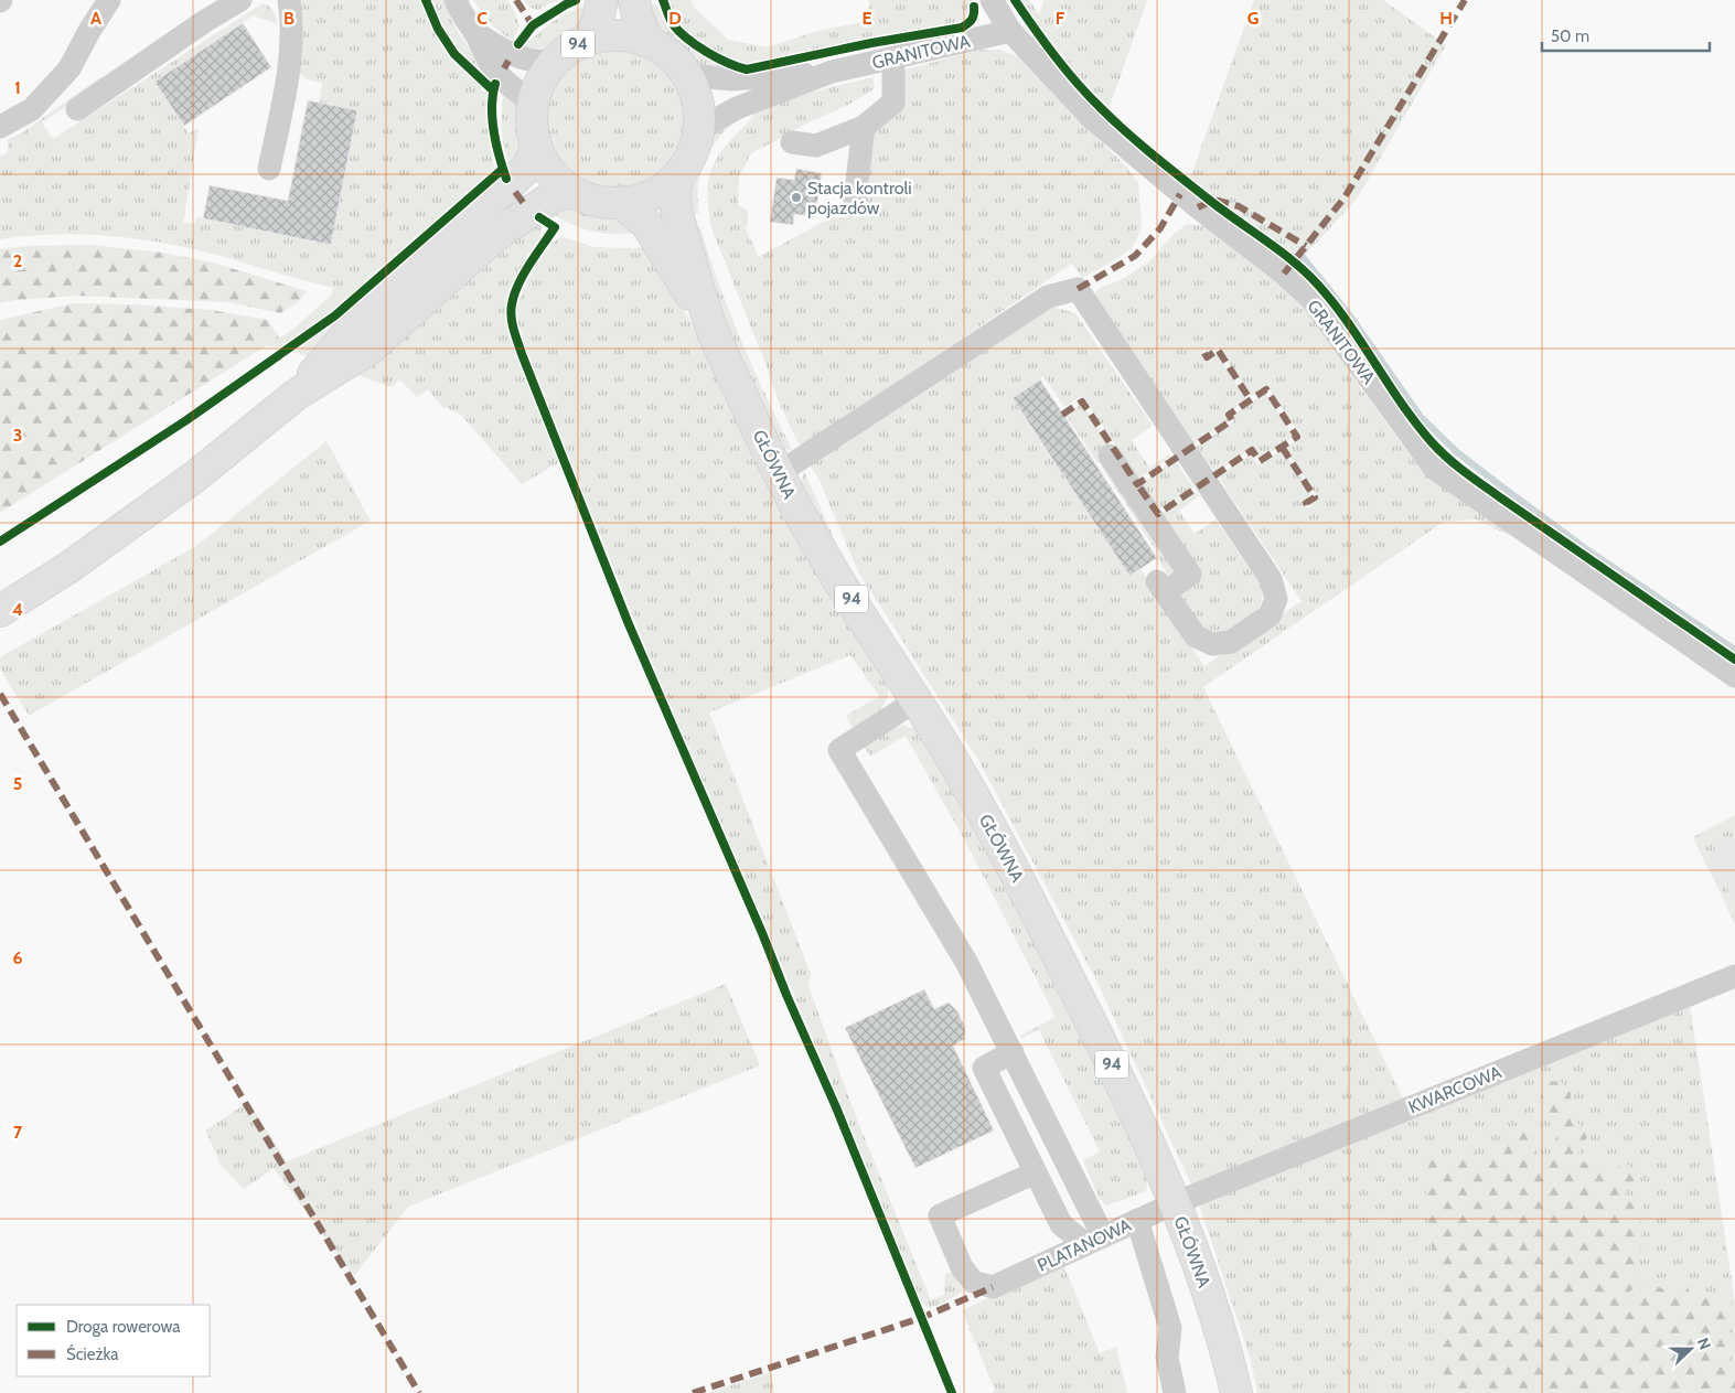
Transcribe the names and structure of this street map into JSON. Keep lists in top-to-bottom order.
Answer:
{
  "streets": {
    "main road": ["94", "GŁÓWNA"],
    "street": ["GRANITOWA", "KWARCOWA", "PLATANOWA"]
  },
  "crossings": [
    ["94", "GRANITOWA"],
    ["94", "GŁÓWNA"],
    ["GRANITOWA", "GŁÓWNA"],
    ["GŁÓWNA", "KWARCOWA"],
    ["GŁÓWNA", "PLATANOWA"],
    ["KWARCOWA", "PLATANOWA"]
  ],
  "places": ["Stacja kontroli pojazdów"],
  "legend": ["Droga rowerowa", "Ścieżka"],
  "scale_bar": "50 m",
  "north": "right",
  "grid": {
    "columns": [
      "A",
      "B",
      "C",
      "D",
      "E",
      "F",
      "G",
      "H"
    ],
    "rows": [
      "1",
      "2",
      "3",
      "4",
      "5",
      "6",
      "7"
    ]
  }
}
